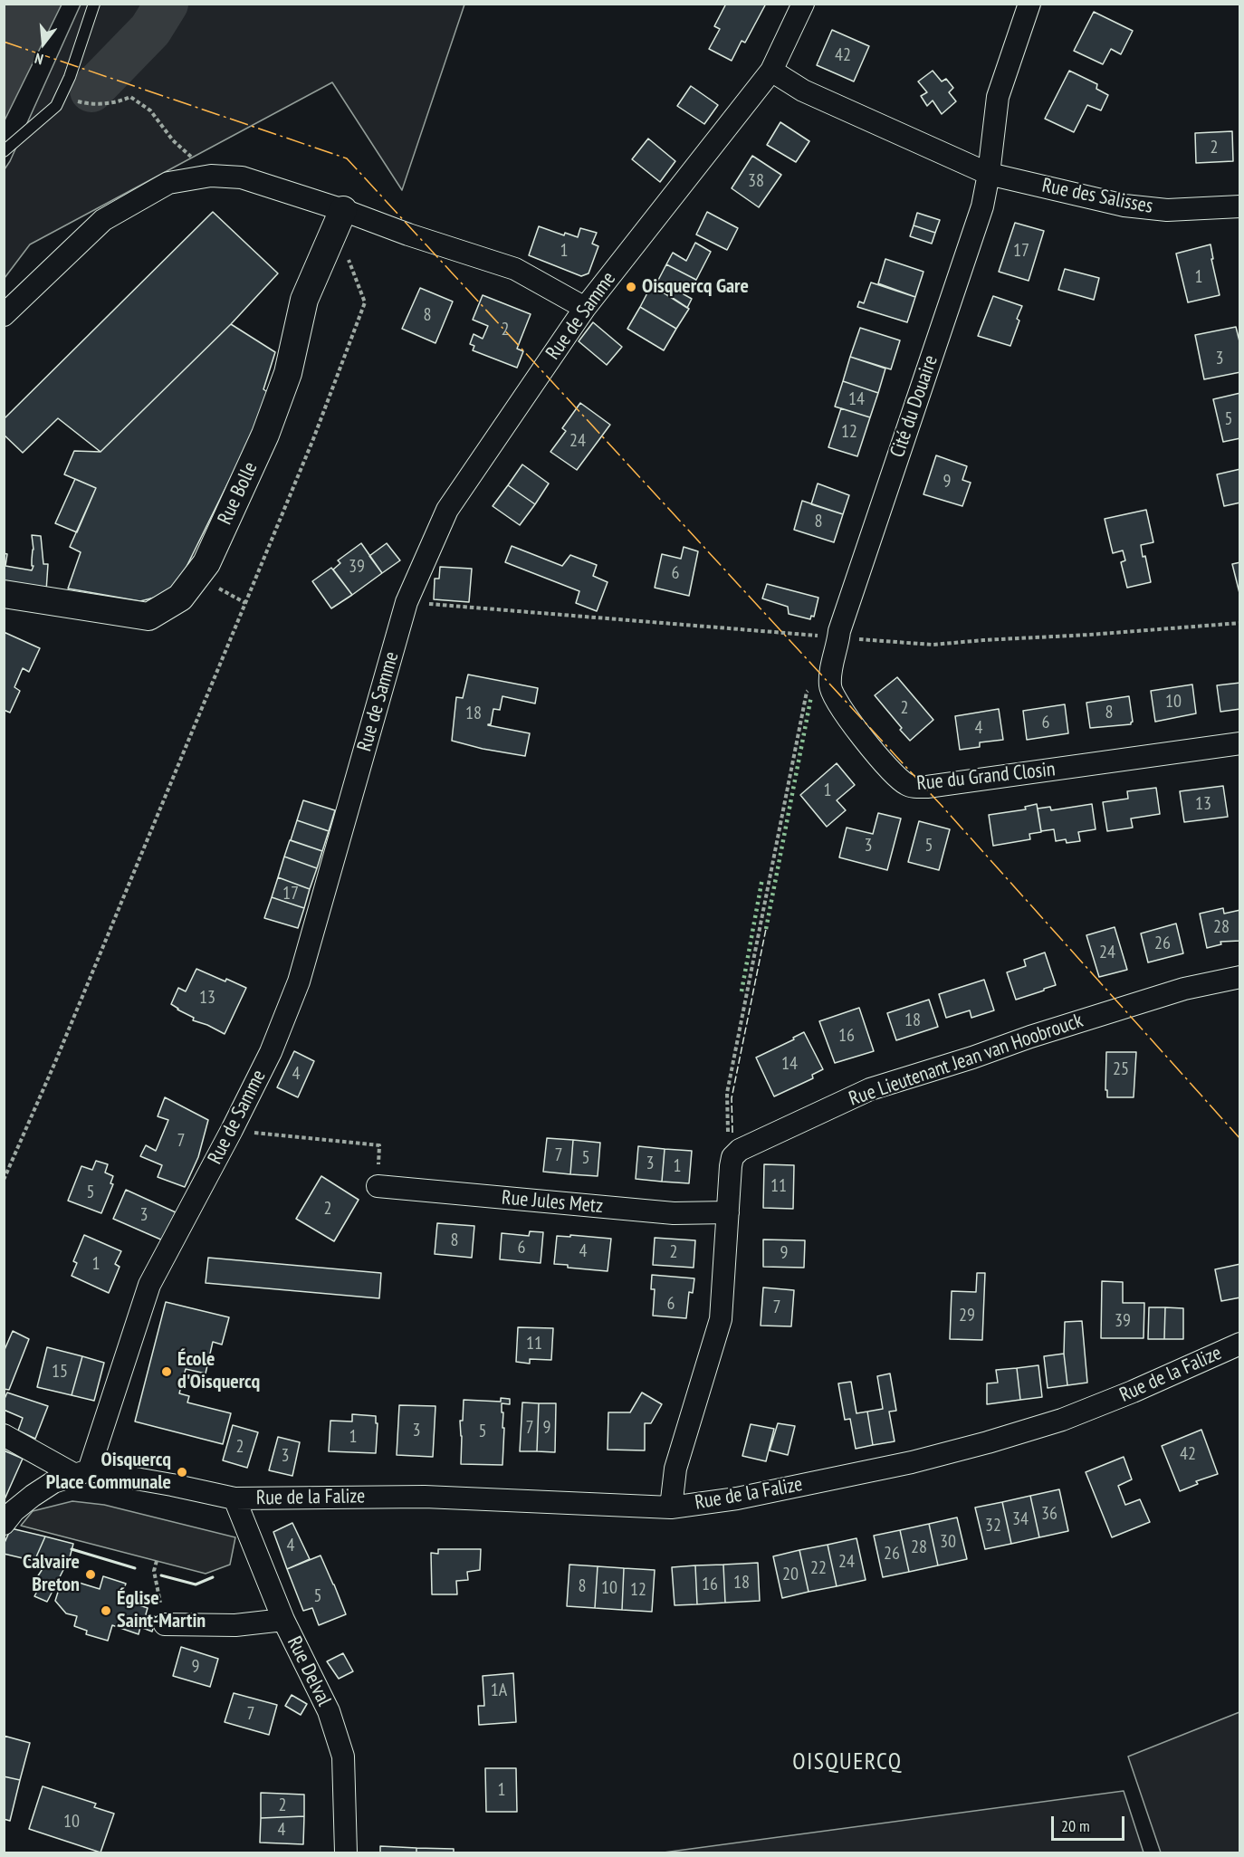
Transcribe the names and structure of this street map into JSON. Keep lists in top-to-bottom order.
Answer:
{
  "streets": {
    "street": [
      "Rue des Salisses",
      "Rue de Samme",
      "Cité du Douaire",
      "Rue Bolle",
      "Rue du Grand Closin",
      "Rue Lieutenant Jean van Hoobrouck",
      "Rue Jules Metz",
      "Rue de la Falize",
      "Rue Delval"
    ]
  },
  "crossings": [
    ["Rue des Salisses", "Cité du Douaire"],
    ["Rue de Samme", "Rue de la Falize"],
    ["Rue de la Falize", "Rue Delval"]
  ],
  "districts": ["OISQUERCQ"],
  "places": [
    "Oisquercq Gare",
    "École d'Oisquercq",
    "Oisquercq Place Communale",
    "Calvaire Breton",
    "Église Saint-Martin"
  ],
  "house_numbers": [
    "42",
    "2",
    "38",
    "1",
    "17",
    "1",
    "8",
    "2",
    "3",
    "14",
    "5",
    "12",
    "24",
    "9",
    "8",
    "39",
    "6",
    "10",
    "2",
    "8",
    "18",
    "6",
    "4",
    "1",
    "13",
    "3",
    "5",
    "17",
    "28",
    "26",
    "24",
    "13",
    "18",
    "16",
    "14",
    "25",
    "4",
    "7",
    "7",
    "5",
    "3",
    "1",
    "11",
    "5",
    "2",
    "3",
    "8",
    "6",
    "4",
    "2",
    "9",
    "1",
    "6",
    "7",
    "29",
    "39",
    "11",
    "15",
    "7",
    "9",
    "3",
    "5",
    "1",
    "2",
    "42",
    "3",
    "36",
    "34",
    "32",
    "30",
    "4",
    "28",
    "26",
    "24",
    "22",
    "20",
    "18",
    "16",
    "8",
    "10",
    "12",
    "5",
    "9",
    "1A",
    "7",
    "1",
    "2",
    "10",
    "4"
  ],
  "scale_bar": "20 m",
  "north": "bottom"
}
